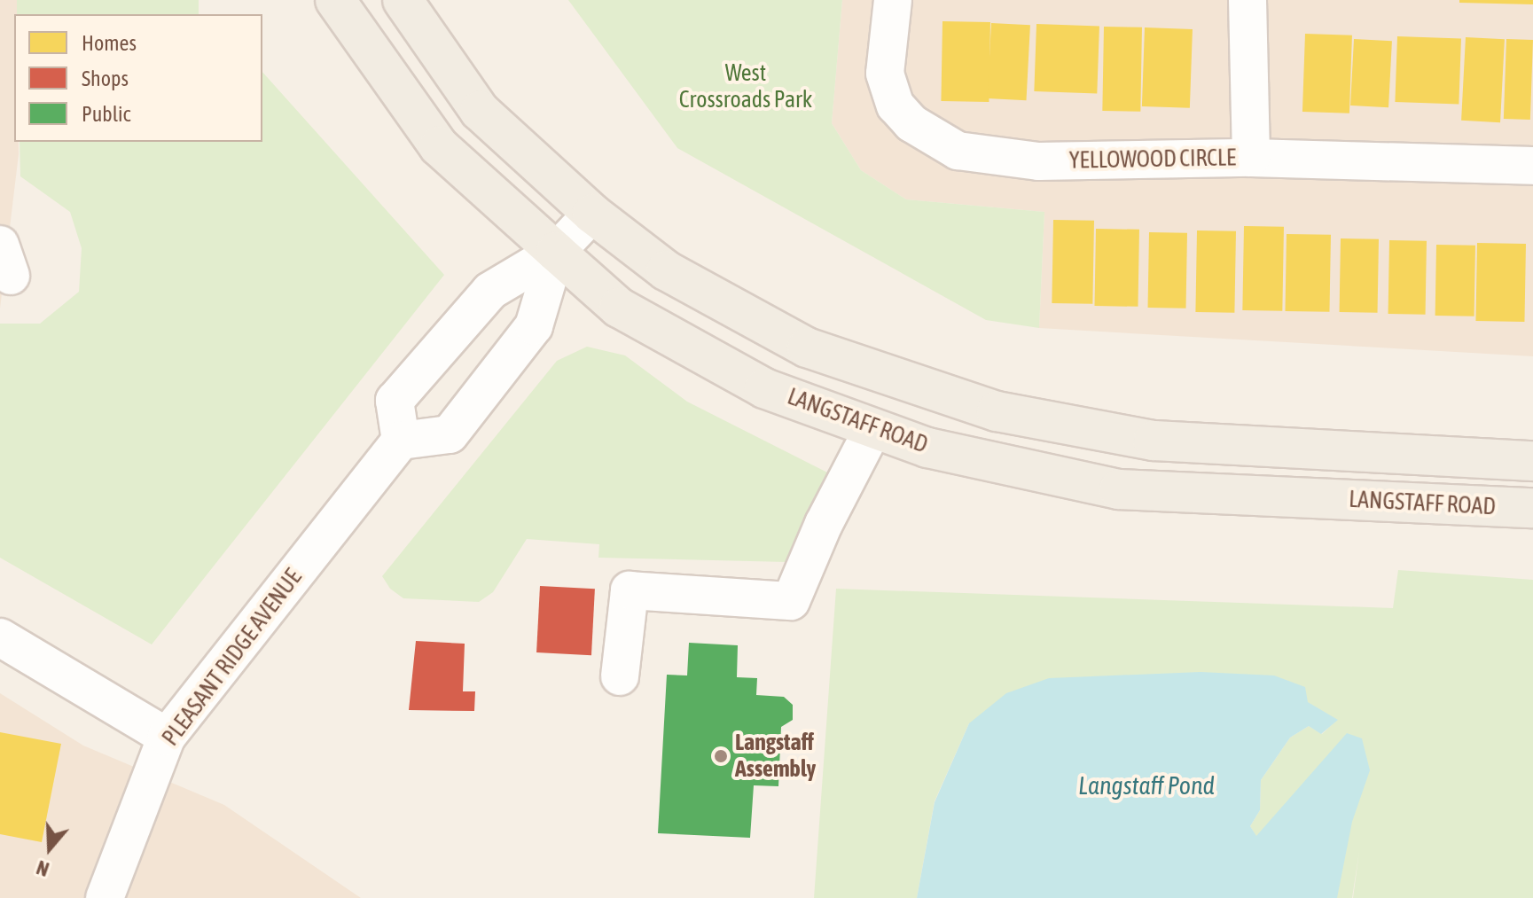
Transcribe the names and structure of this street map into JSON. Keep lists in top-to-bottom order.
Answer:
{
  "streets": {
    "main road": ["LANGSTAFF ROAD"],
    "street": ["YELLOWOOD CIRCLE", "PLEASANT RIDGE AVENUE"]
  },
  "water": ["Langstaff Pond"],
  "parks": ["West Crossroads Park"],
  "places": ["Langstaff Assembly"],
  "legend": ["Homes", "Shops", "Public"],
  "north": "bottom"
}
